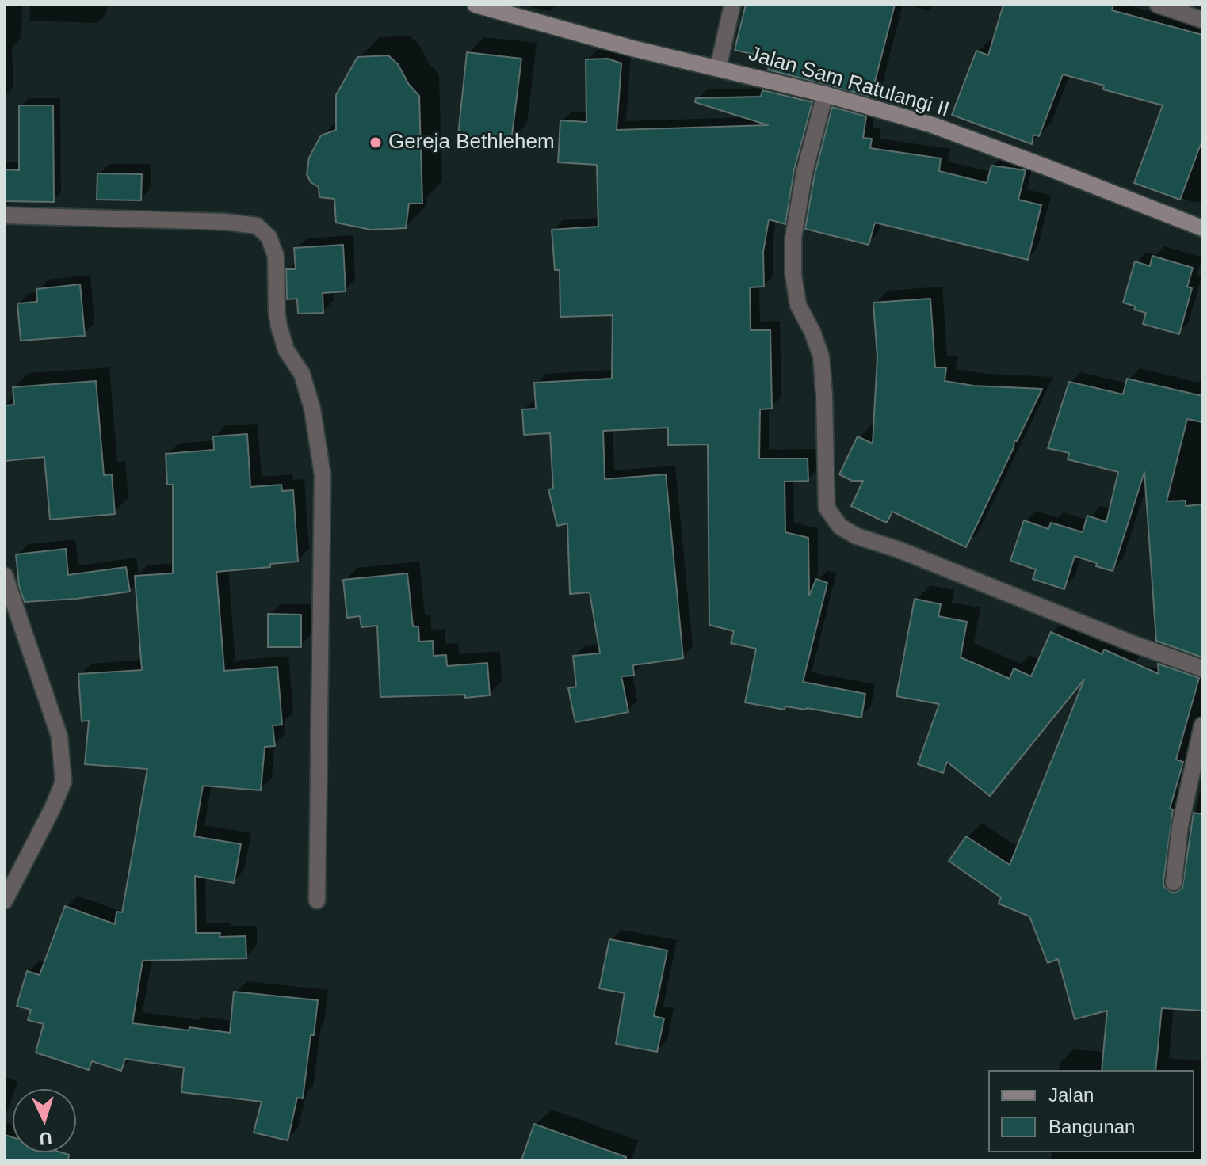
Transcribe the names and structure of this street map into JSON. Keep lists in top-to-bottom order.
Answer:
{
  "streets": {
    "street": ["Jalan Sam Ratulangi II"]
  },
  "places": ["Gereja Bethlehem"],
  "legend": ["Jalan", "Bangunan"],
  "north": "bottom"
}
